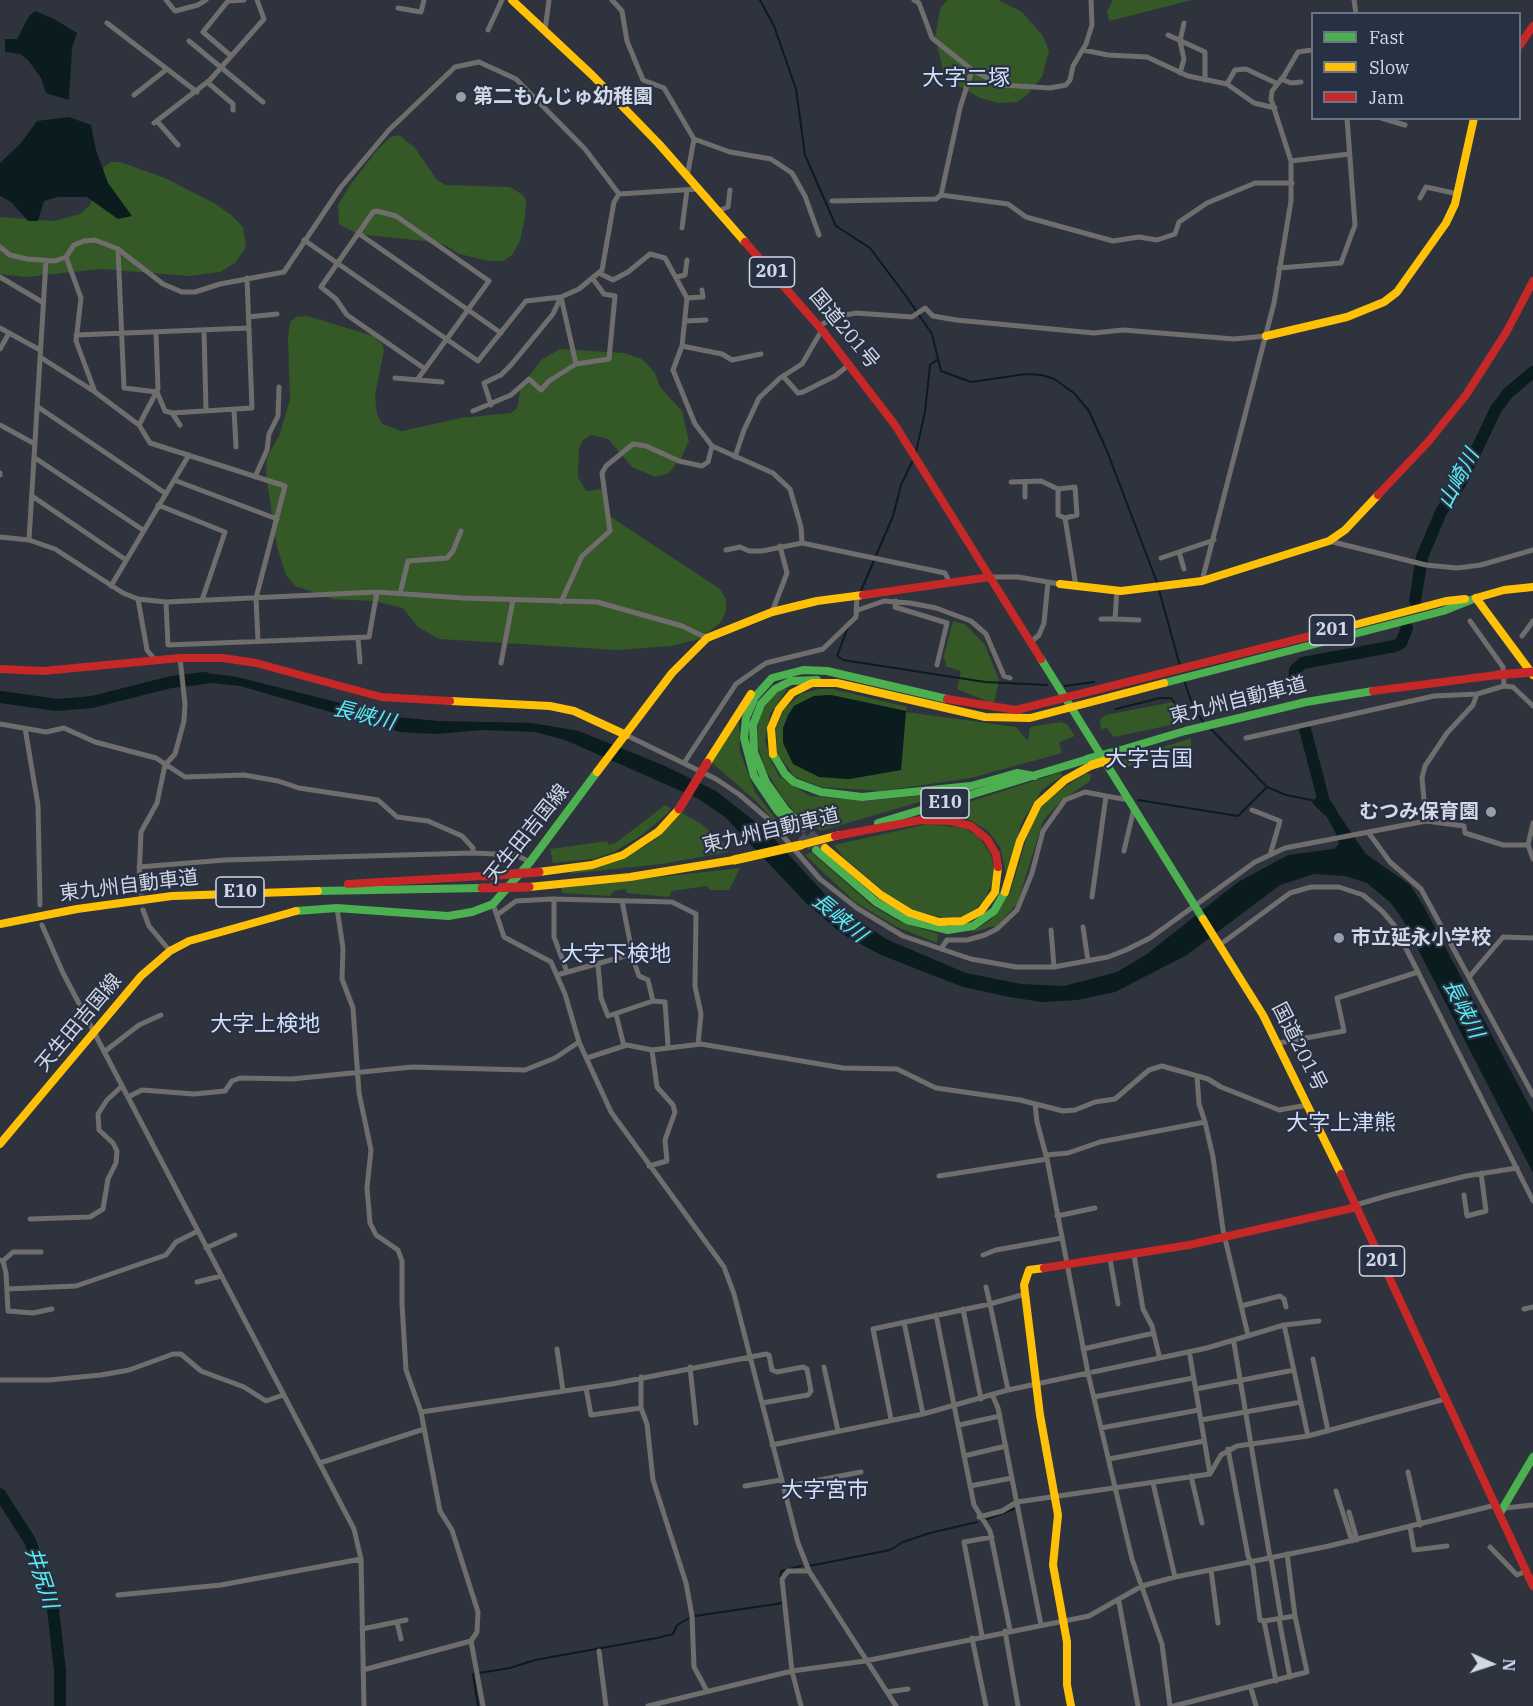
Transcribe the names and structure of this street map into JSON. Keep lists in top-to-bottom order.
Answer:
{
  "streets": {
    "main road": [
      "201",
      "国道201号",
      "東九州自動車道",
      "E10",
      "天生田吉国線"
    ]
  },
  "crossings": [
    ["201", "国道201号"],
    ["国道201号", "天生田吉国線"]
  ],
  "districts": [
    "大字二塚",
    "大字吉国",
    "大字下検地",
    "大字上検地",
    "大字上津熊",
    "大字宮市"
  ],
  "water": ["山崎川", "長峡川", "井尻川"],
  "places": ["第二もんじゅ幼稚園", "むつみ保育園", "市立延永小学校"],
  "legend": ["Fast", "Slow", "Jam"],
  "north": "right"
}
